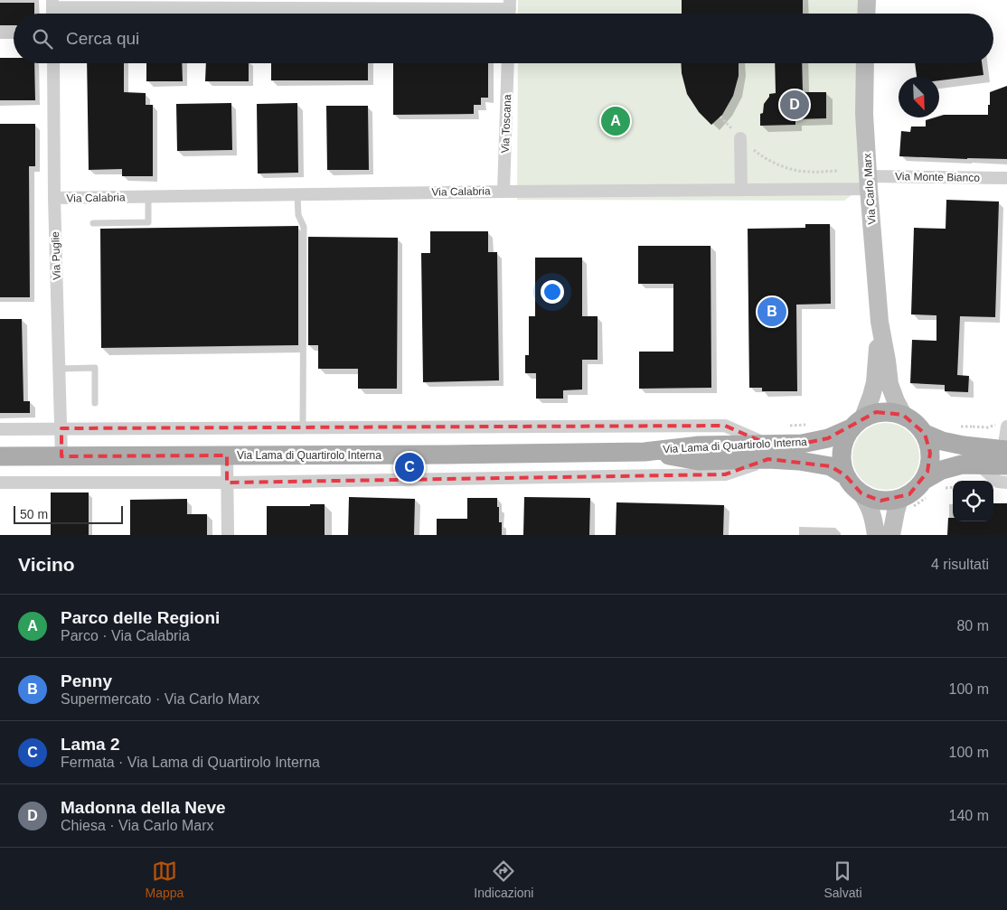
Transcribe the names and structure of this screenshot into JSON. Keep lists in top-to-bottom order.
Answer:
{
  "streets": {
    "main road": ["Via Carlo Marx", "Via Lama di Quartirolo Interna"],
    "street": [
      "Via Toscana",
      "Via Monte Bianco",
      "Via Calabria",
      "Via Puglie"
    ]
  },
  "crossings": [
    ["Via Toscana", "Via Calabria"],
    ["Via Monte Bianco", "Via Carlo Marx"],
    ["Via Monte Bianco", "Via Calabria"],
    ["Via Carlo Marx", "Via Calabria"],
    ["Via Carlo Marx", "Via Lama di Quartirolo Interna"],
    ["Via Calabria", "Via Puglie"],
    ["Via Puglie", "Via Lama di Quartirolo Interna"]
  ],
  "scale_bar": "50 m",
  "north": "bottom right",
  "page": {
    "search": "Cerca qui",
    "pins": [
      "D",
      "A",
      "B",
      "C"
    ],
    "scale": "50 m",
    "heading": ["Vicino", "4 risultati"],
    "list": [
      {
        "mark": "A",
        "name": "Parco delle Regioni",
        "note": "Parco · Via Calabria",
        "value": "80 m"
      },
      {
        "mark": "B",
        "name": "Penny",
        "note": "Supermercato · Via Carlo Marx",
        "value": "100 m"
      },
      {
        "mark": "C",
        "name": "Lama 2",
        "note": "Fermata · Via Lama di Quartirolo Interna",
        "value": "100 m"
      },
      {
        "mark": "D",
        "name": "Madonna della Neve",
        "note": "Chiesa · Via Carlo Marx",
        "value": "140 m"
      }
    ],
    "nav": ["Mappa", "Indicazioni", "Salvati"]
  }
}
